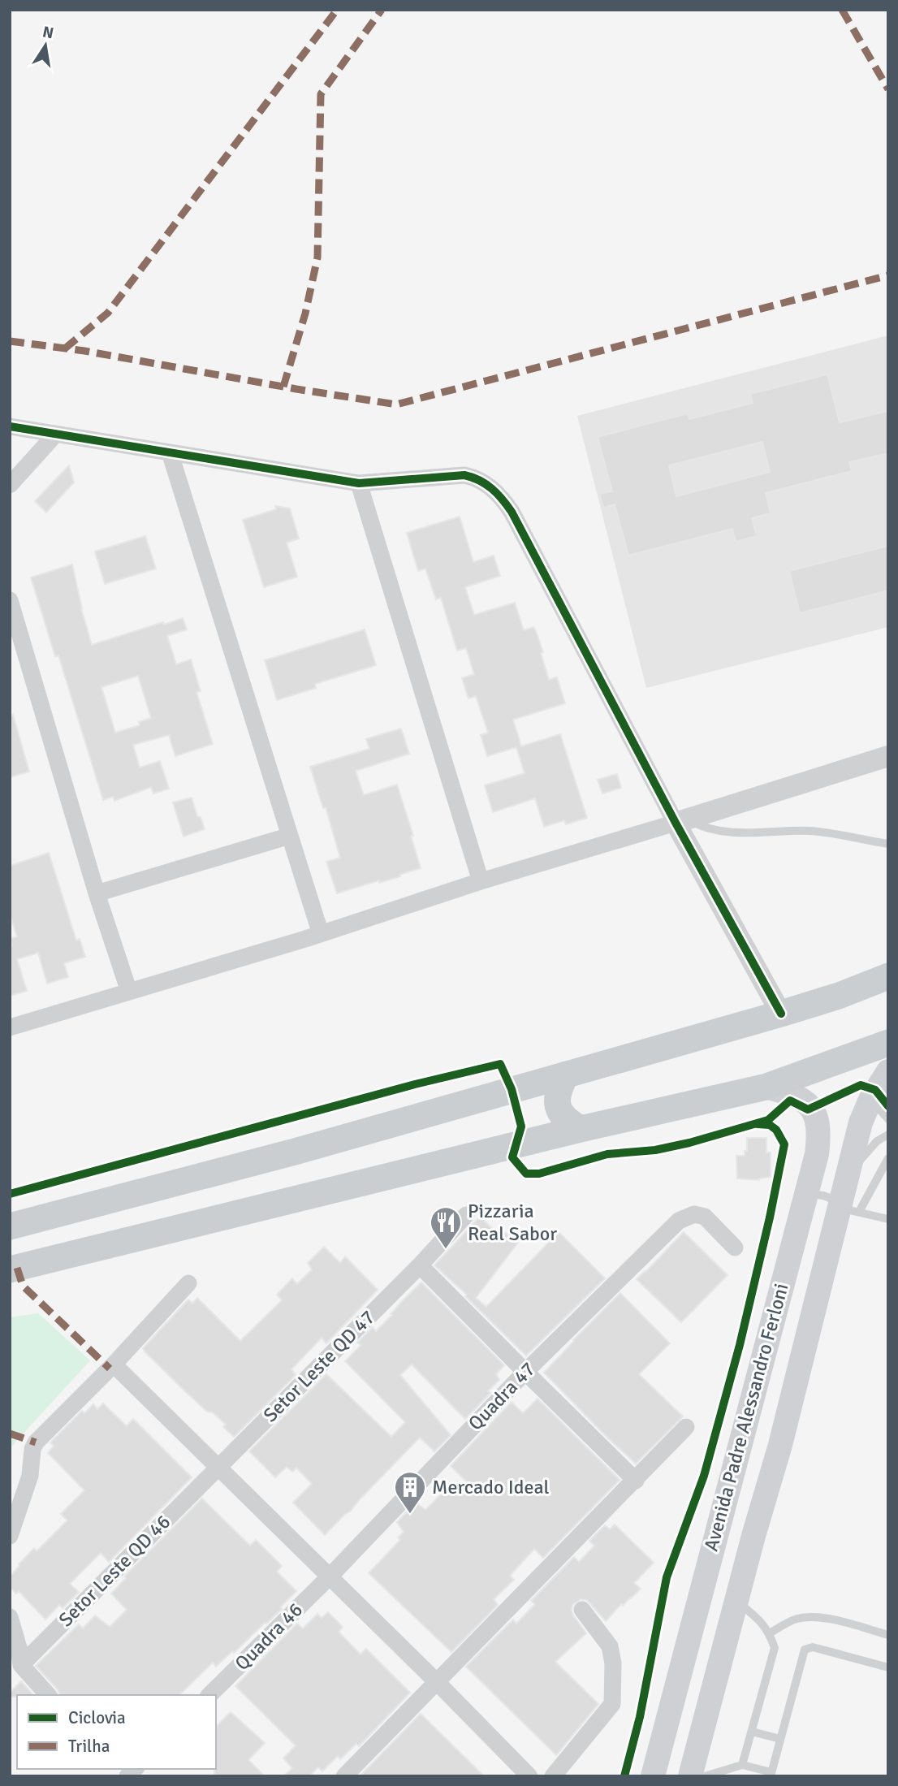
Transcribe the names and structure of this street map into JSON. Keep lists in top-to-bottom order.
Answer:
{
  "streets": {
    "main road": ["Avenida Padre Alessandro Ferloni"],
    "street": [
      "Setor Leste QD 47",
      "Quadra 47",
      "Setor Leste QD 46",
      "Quadra 46"
    ]
  },
  "crossings": [
    ["Setor Leste QD 47", "Setor Leste QD 46"],
    ["Quadra 47", "Quadra 46"]
  ],
  "places": {
    "restaurant": ["Pizzaria Real Sabor"],
    "building": ["Mercado Ideal"]
  },
  "legend": ["Ciclovia", "Trilha"],
  "north": "top"
}
